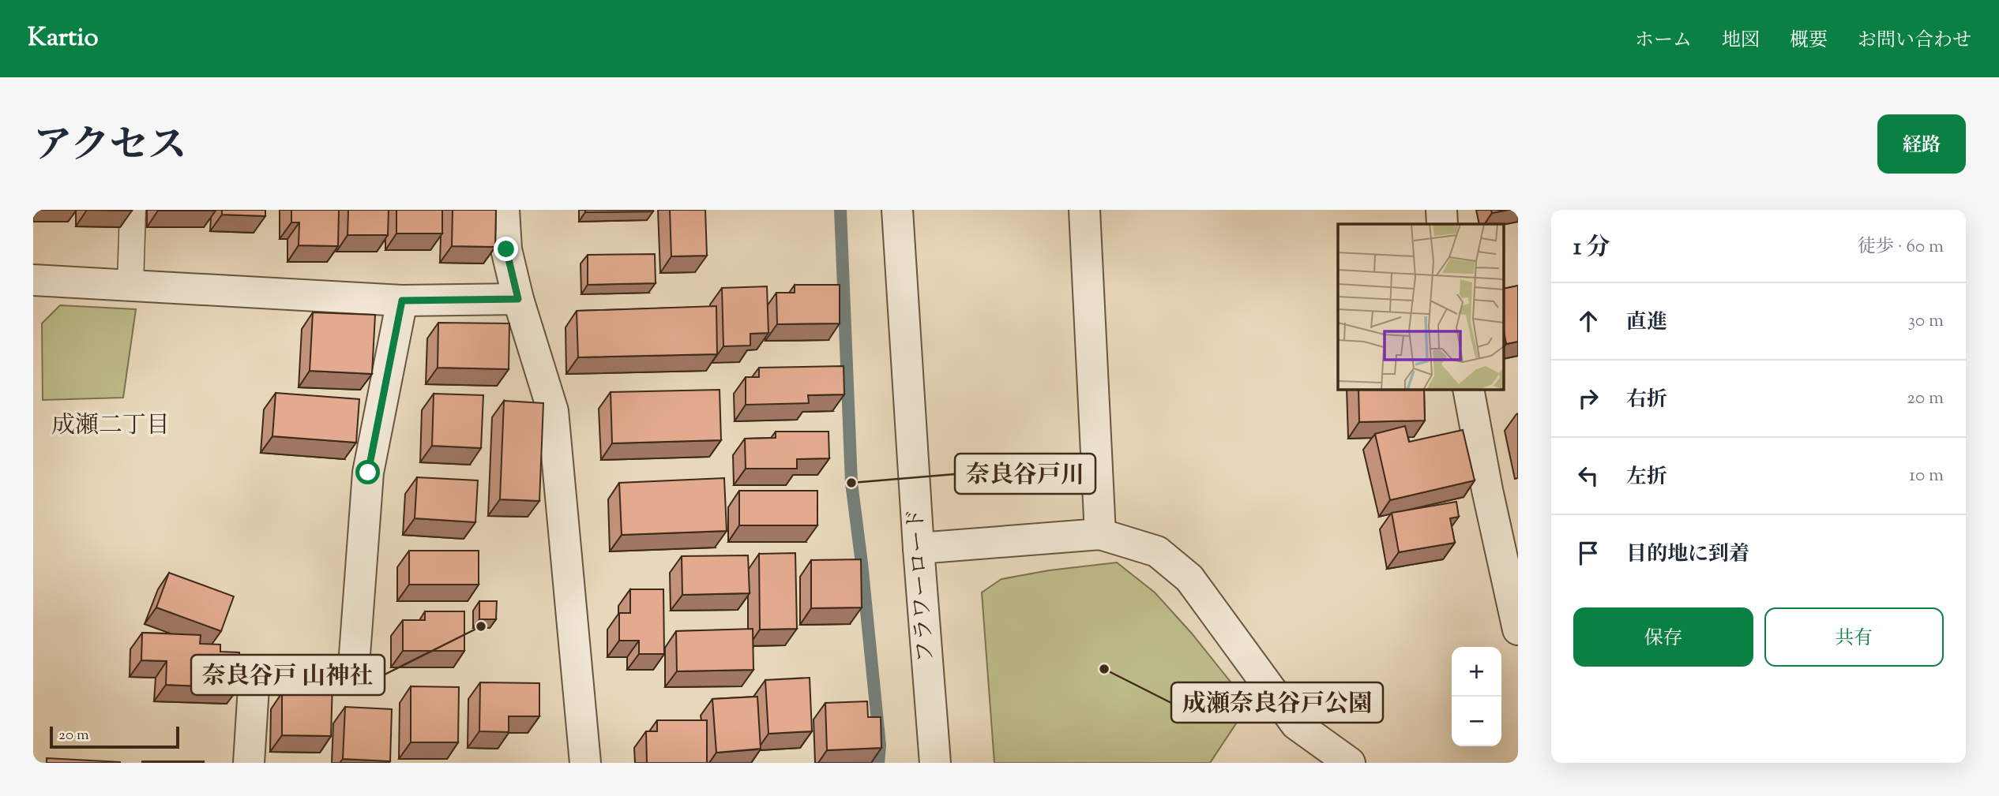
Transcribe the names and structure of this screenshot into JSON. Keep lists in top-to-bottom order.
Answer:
{
  "streets": {
    "street": ["フラワーロード"]
  },
  "districts": ["成瀬二丁目"],
  "places": ["奈良谷戸川", "奈良谷戸 山神社", "成瀬奈良谷戸公園"],
  "scale_bar": "20 m",
  "page": {
    "header": "Kartio",
    "nav": [
      "ホーム",
      "地図",
      "概要",
      "お問い合わせ"
    ],
    "title": "アクセス",
    "buttons": [
      "経路",
      ["保存", "共有"]
    ],
    "heading": ["1 分", "徒歩 · 60 m"],
    "list": [
      ["直進", "30 m"],
      ["右折", "20 m"],
      ["左折", "10 m"],
      "目的地に到着"
    ],
    "map_buttons": ["+", "−"],
    "scale": "20 m"
  }
}
